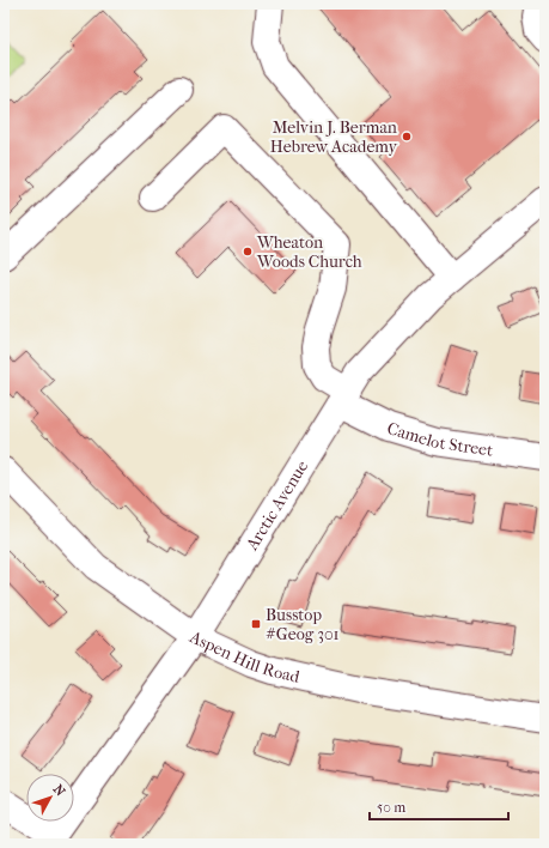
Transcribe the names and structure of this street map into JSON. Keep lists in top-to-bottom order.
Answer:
{
  "streets": {
    "street": ["Camelot Street", "Arctic Avenue", "Aspen Hill Road"]
  },
  "crossings": [
    ["Camelot Street", "Arctic Avenue"],
    ["Arctic Avenue", "Aspen Hill Road"]
  ],
  "places": {
    "other": ["Melvin J. Berman Hebrew Academy", "Wheaton Woods Church"],
    "transit": ["Busstop #Geog 301"]
  },
  "scale_bar": "50 m",
  "north": "top right"
}
